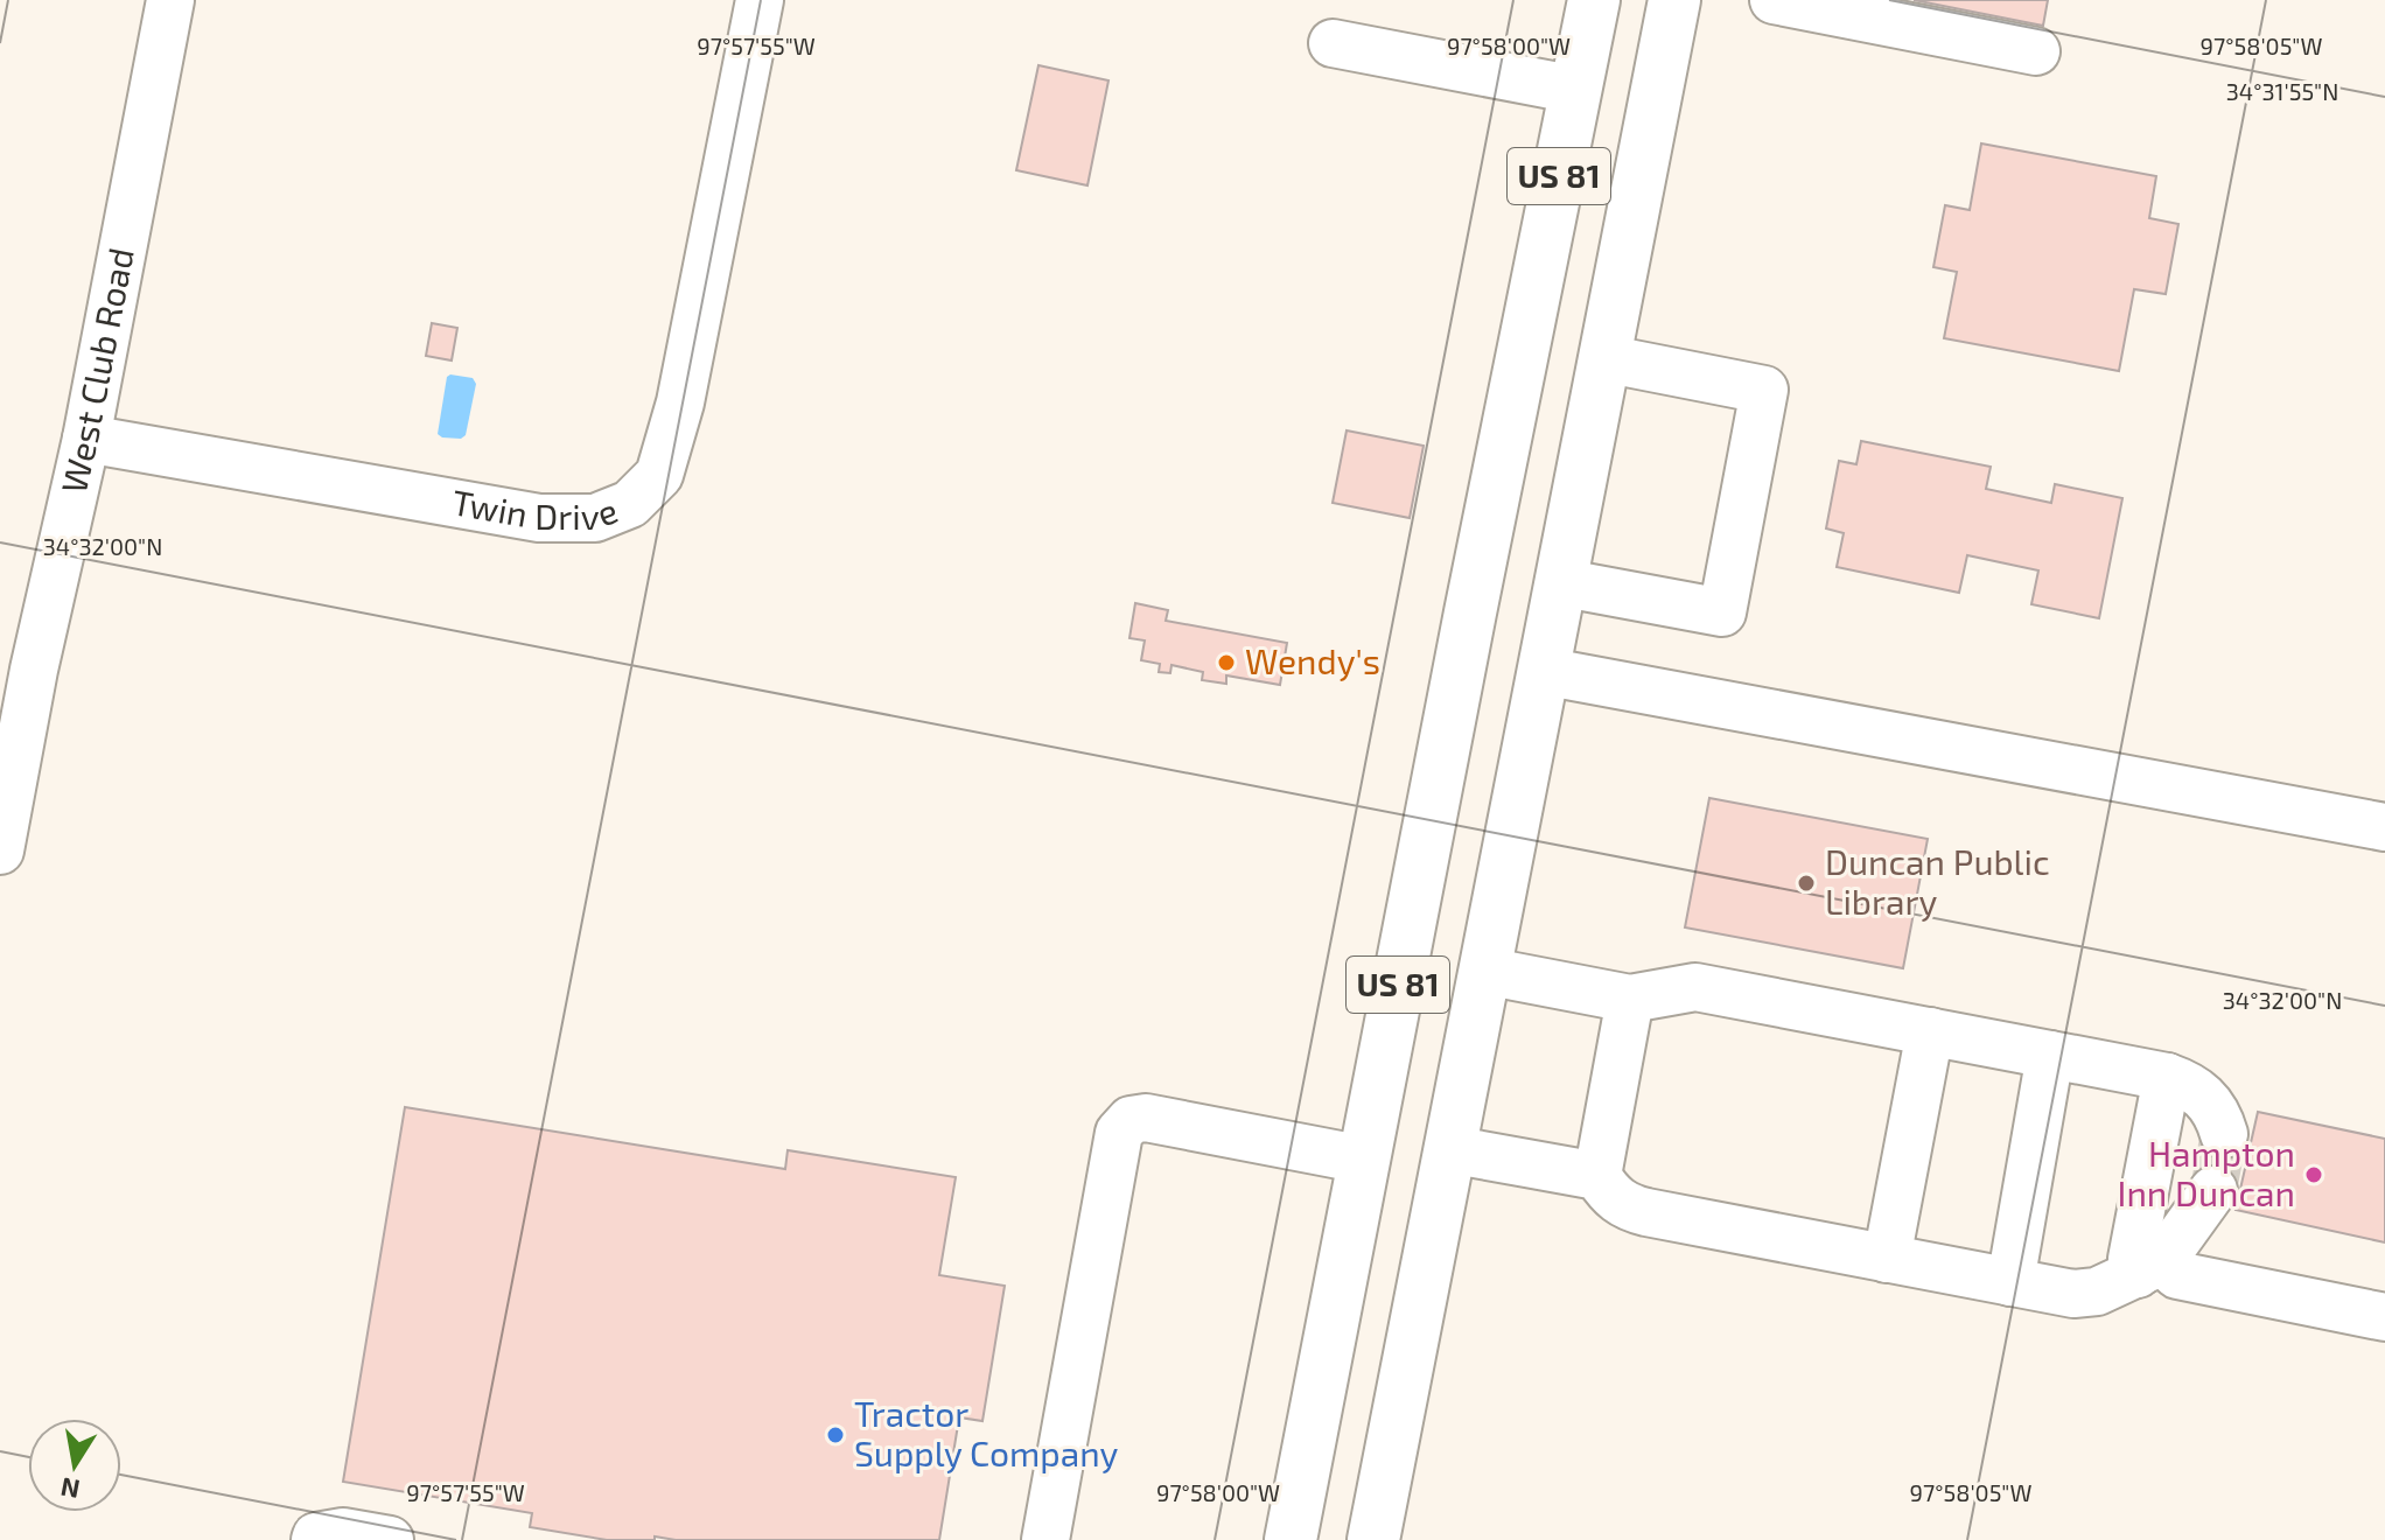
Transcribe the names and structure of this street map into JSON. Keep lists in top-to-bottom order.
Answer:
{
  "streets": {
    "main road": ["US 81"],
    "street": ["West Club Road", "Twin Drive"]
  },
  "crossings": [
    ["West Club Road", "Twin Drive"]
  ],
  "places": [
    "Wendy's",
    "Duncan Public Library",
    "Hampton Inn Duncan",
    "Tractor Supply Company"
  ],
  "north": "bottom",
  "coordinates": [
    "97°57'55\"W",
    "97°58'00\"W",
    "97°58'05\"W",
    "34°31'55\"N",
    "34°32'00\"N"
  ]
}
